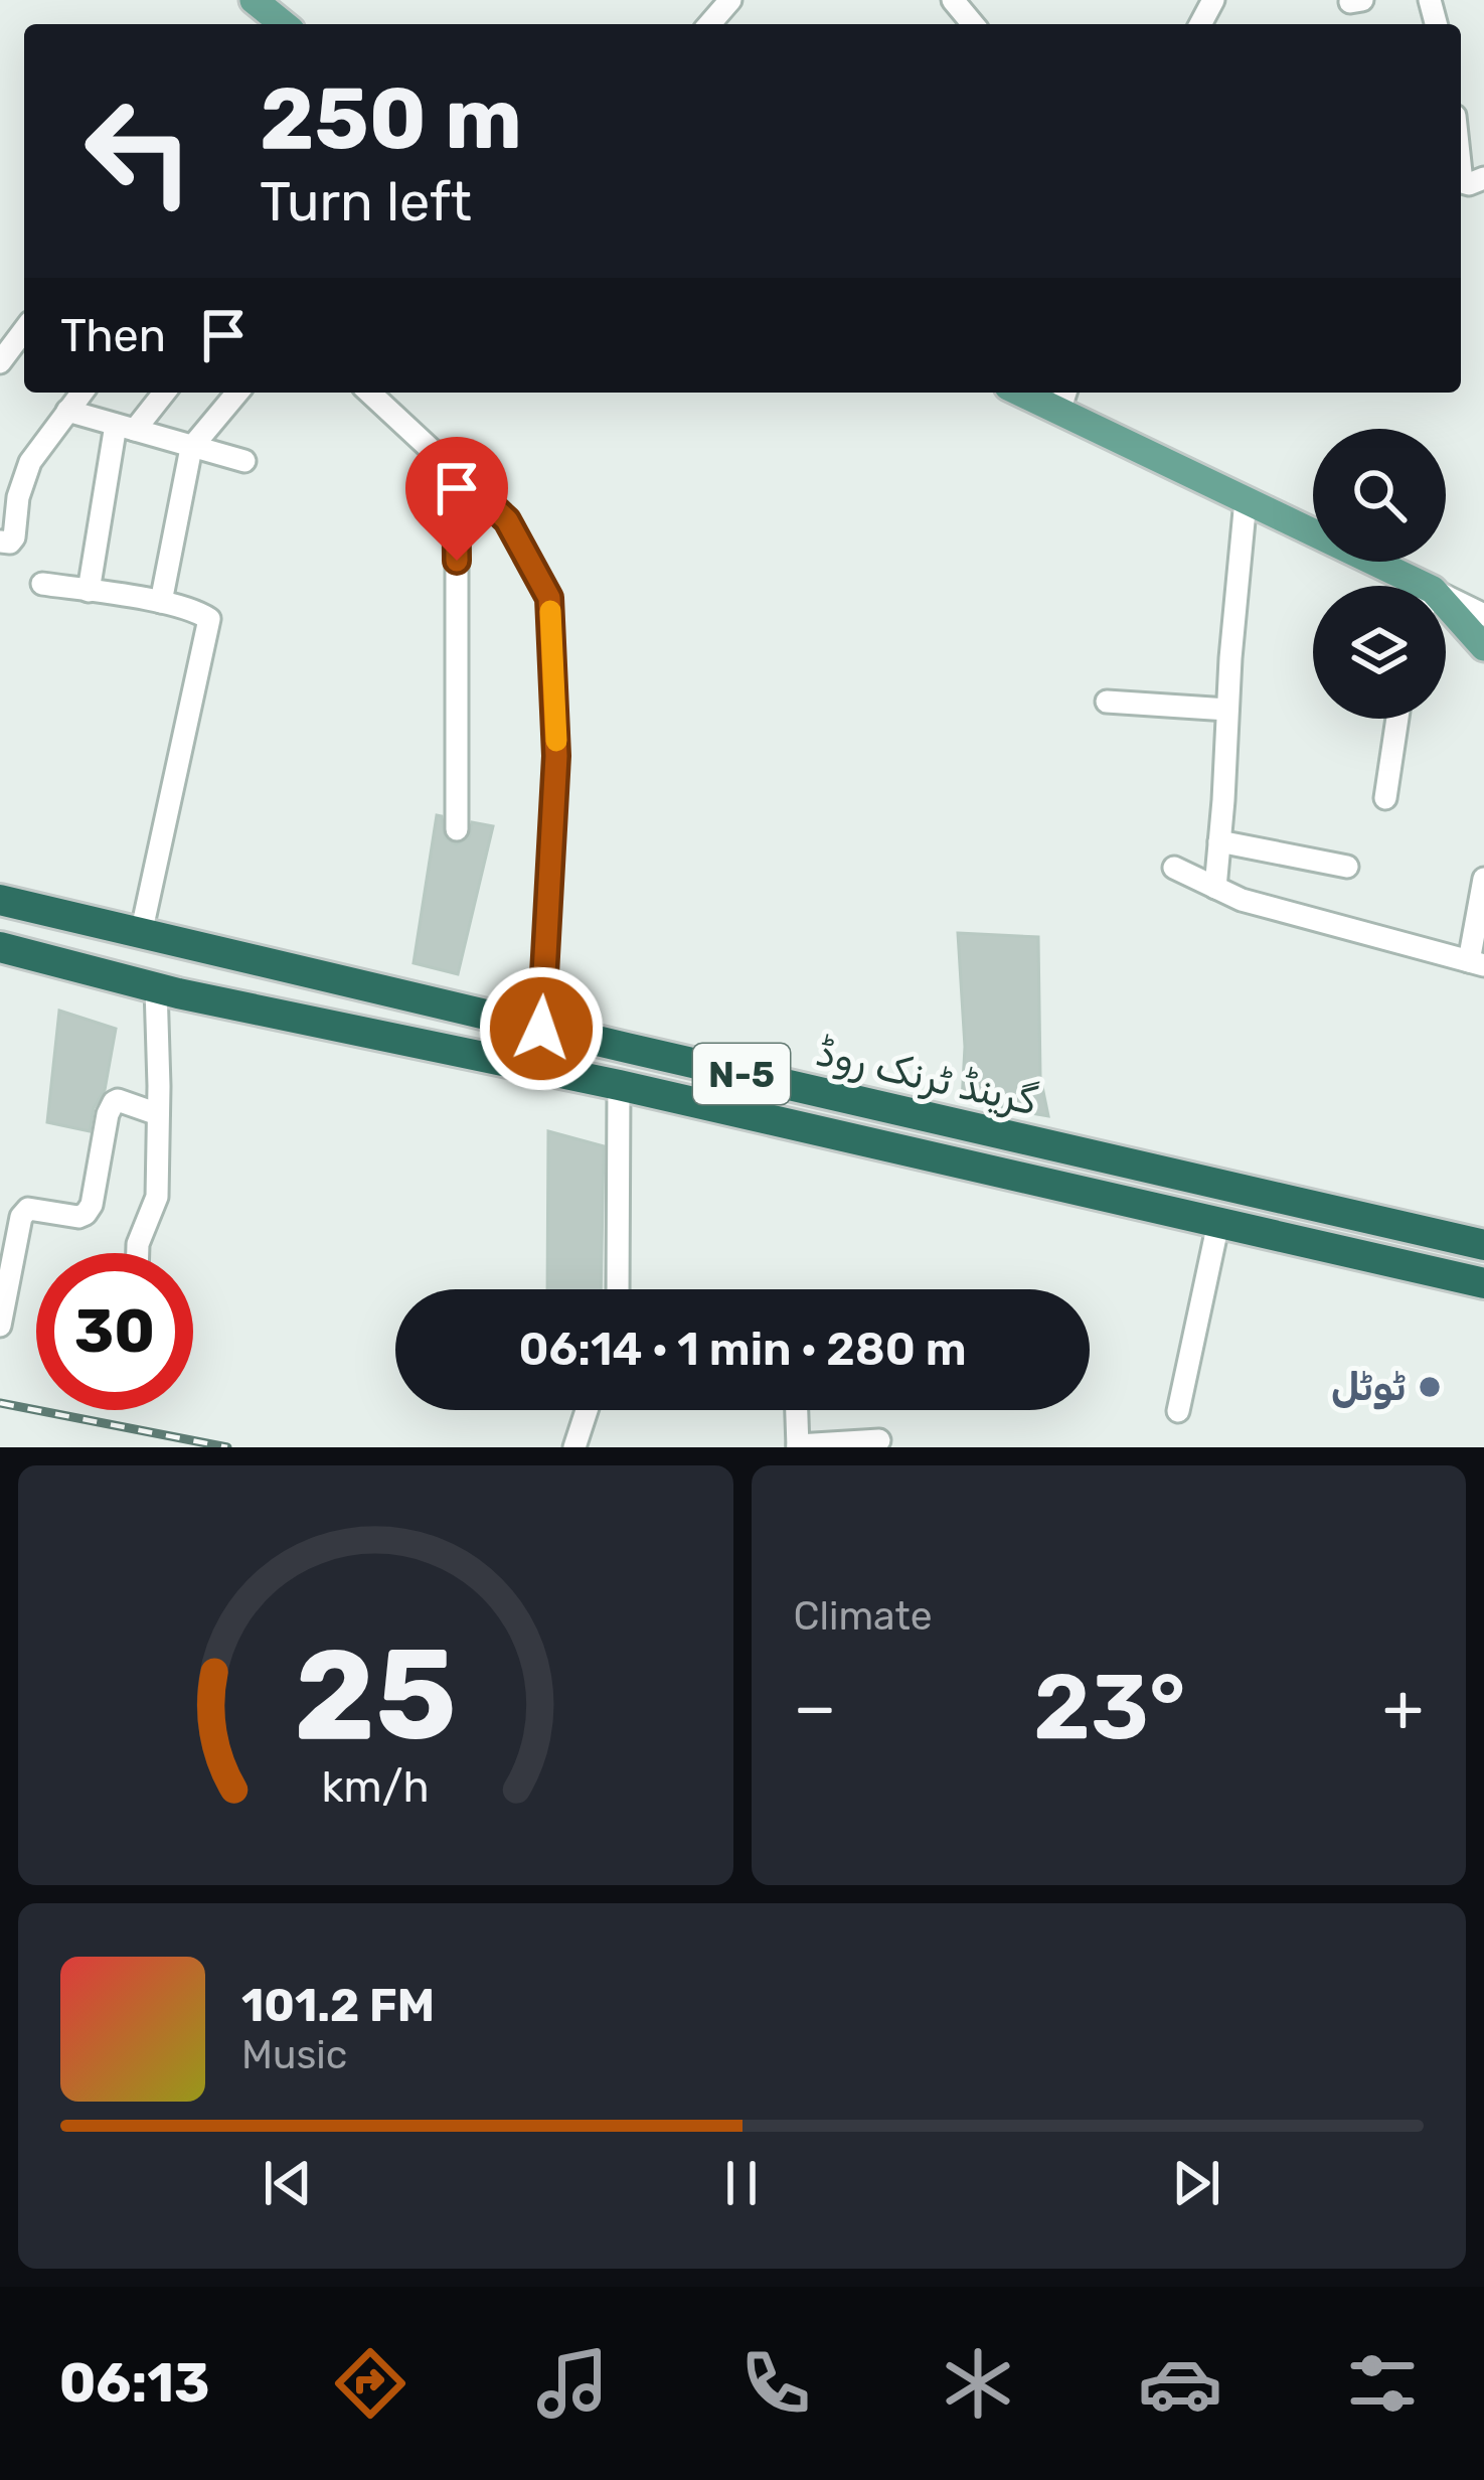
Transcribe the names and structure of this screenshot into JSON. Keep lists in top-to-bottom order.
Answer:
{
  "streets": {
    "highway": ["N-5", "گرینڈ ٹرنک روڈ"]
  },
  "places": ["ٹوٹل"],
  "page": {
    "turn": ["250 m", "Turn left"],
    "then": "Then",
    "limit": "30",
    "trip": "06:14 · 1 min · 280 m",
    "tile": "Climate",
    "heat": ["−", "23°", "+"],
    "song": ["101.2 FM", "Music"],
    "tabs": "06:13",
    "gauge": ["25", "km/h"]
  }
}
